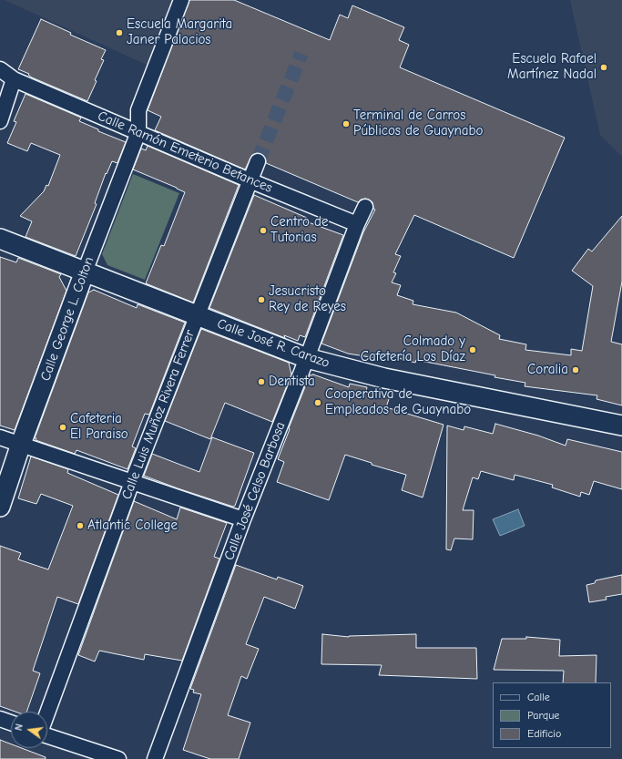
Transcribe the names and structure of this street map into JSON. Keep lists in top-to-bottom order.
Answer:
{
  "streets": {
    "street": [
      "Calle Ramón Emeterio Betances",
      "Calle George L. Colton",
      "Calle José R. Carazo",
      "Calle Luis Muñoz Rivera Ferrer",
      "Calle José Celso Barbosa"
    ]
  },
  "crossings": [
    ["Calle Ramón Emeterio Betances", "Calle George L. Colton"],
    ["Calle Ramón Emeterio Betances", "Calle Luis Muñoz Rivera Ferrer"],
    ["Calle Ramón Emeterio Betances", "Calle José Celso Barbosa"],
    ["Calle George L. Colton", "Calle José R. Carazo"],
    ["Calle José R. Carazo", "Calle Luis Muñoz Rivera Ferrer"],
    ["Calle José R. Carazo", "Calle José Celso Barbosa"]
  ],
  "places": [
    "Escuela Margarita Janer Palacios",
    "Escuela Rafael Martínez Nadal",
    "Terminal de Carros Públicos de Guaynabo",
    "Centro de Tutorias",
    "Jesucristo Rey de Reyes",
    "Colmado y Cafetería Los Díaz",
    "Coralia",
    "Dentista",
    "Cooperativa de Empleados de Guaynabo",
    "Cafeteria El Paraiso",
    "Atlantic College"
  ],
  "legend": ["Calle", "Parque", "Edificio"],
  "north": "left"
}
